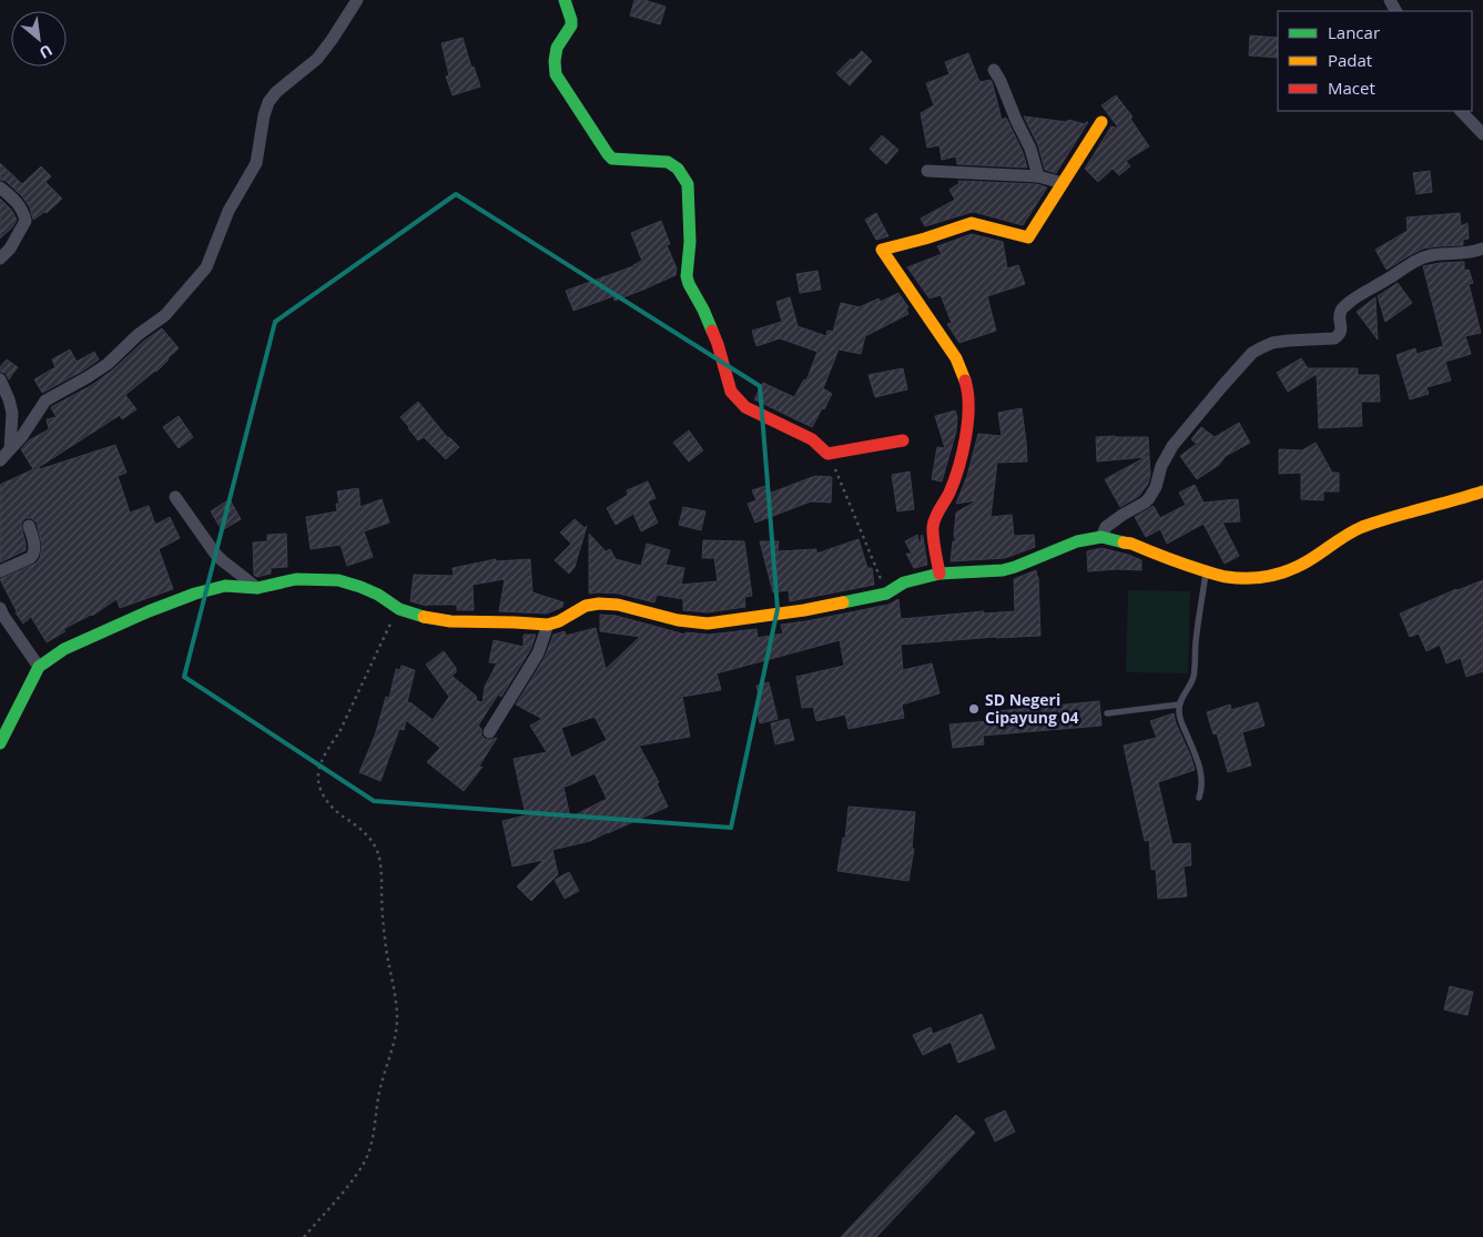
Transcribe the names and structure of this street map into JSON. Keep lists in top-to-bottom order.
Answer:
{
  "places": ["SD Negeri Cipayung 04"],
  "legend": ["Lancar", "Padat", "Macet"],
  "north": "bottom right"
}
